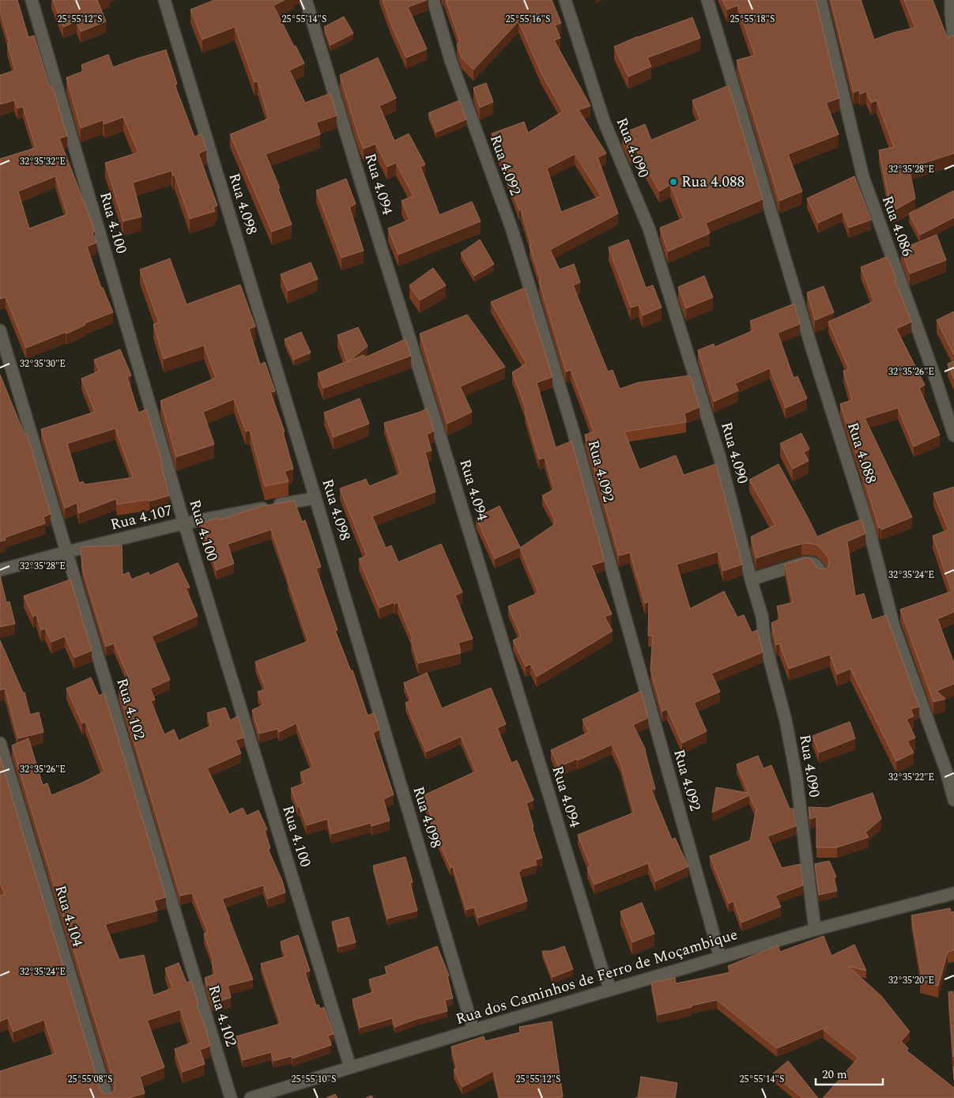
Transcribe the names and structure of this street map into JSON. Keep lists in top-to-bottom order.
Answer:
{
  "streets": {
    "street": [
      "Rua 4.090",
      "Rua 4.092",
      "Rua 4.094",
      "Rua 4.098",
      "Rua 4.100",
      "Rua 4.086",
      "Rua 4.088",
      "Rua 4.107",
      "Rua 4.102",
      "Rua 4.104",
      "Rua dos Caminhos de Ferro de Moçambique"
    ]
  },
  "crossings": [
    ["Rua 4.090", "Rua dos Caminhos de Ferro de Moçambique"],
    ["Rua 4.092", "Rua dos Caminhos de Ferro de Moçambique"],
    ["Rua 4.094", "Rua dos Caminhos de Ferro de Moçambique"],
    ["Rua 4.098", "Rua 4.107"],
    ["Rua 4.098", "Rua dos Caminhos de Ferro de Moçambique"],
    ["Rua 4.100", "Rua 4.107"],
    ["Rua 4.100", "Rua dos Caminhos de Ferro de Moçambique"],
    ["Rua 4.107", "Rua 4.102"]
  ],
  "places": ["Rua 4.088"],
  "scale_bar": "20 m",
  "coordinates": [
    "25°55'12\"S",
    "25°55'14\"S",
    "25°55'16\"S",
    "25°55'18\"S",
    "32°35'32\"E",
    "32°35'28\"E",
    "32°35'30\"E",
    "32°35'26\"E",
    "32°35'24\"E",
    "32°35'22\"E",
    "32°35'20\"E",
    "25°55'08\"S",
    "25°55'10\"S"
  ]
}
